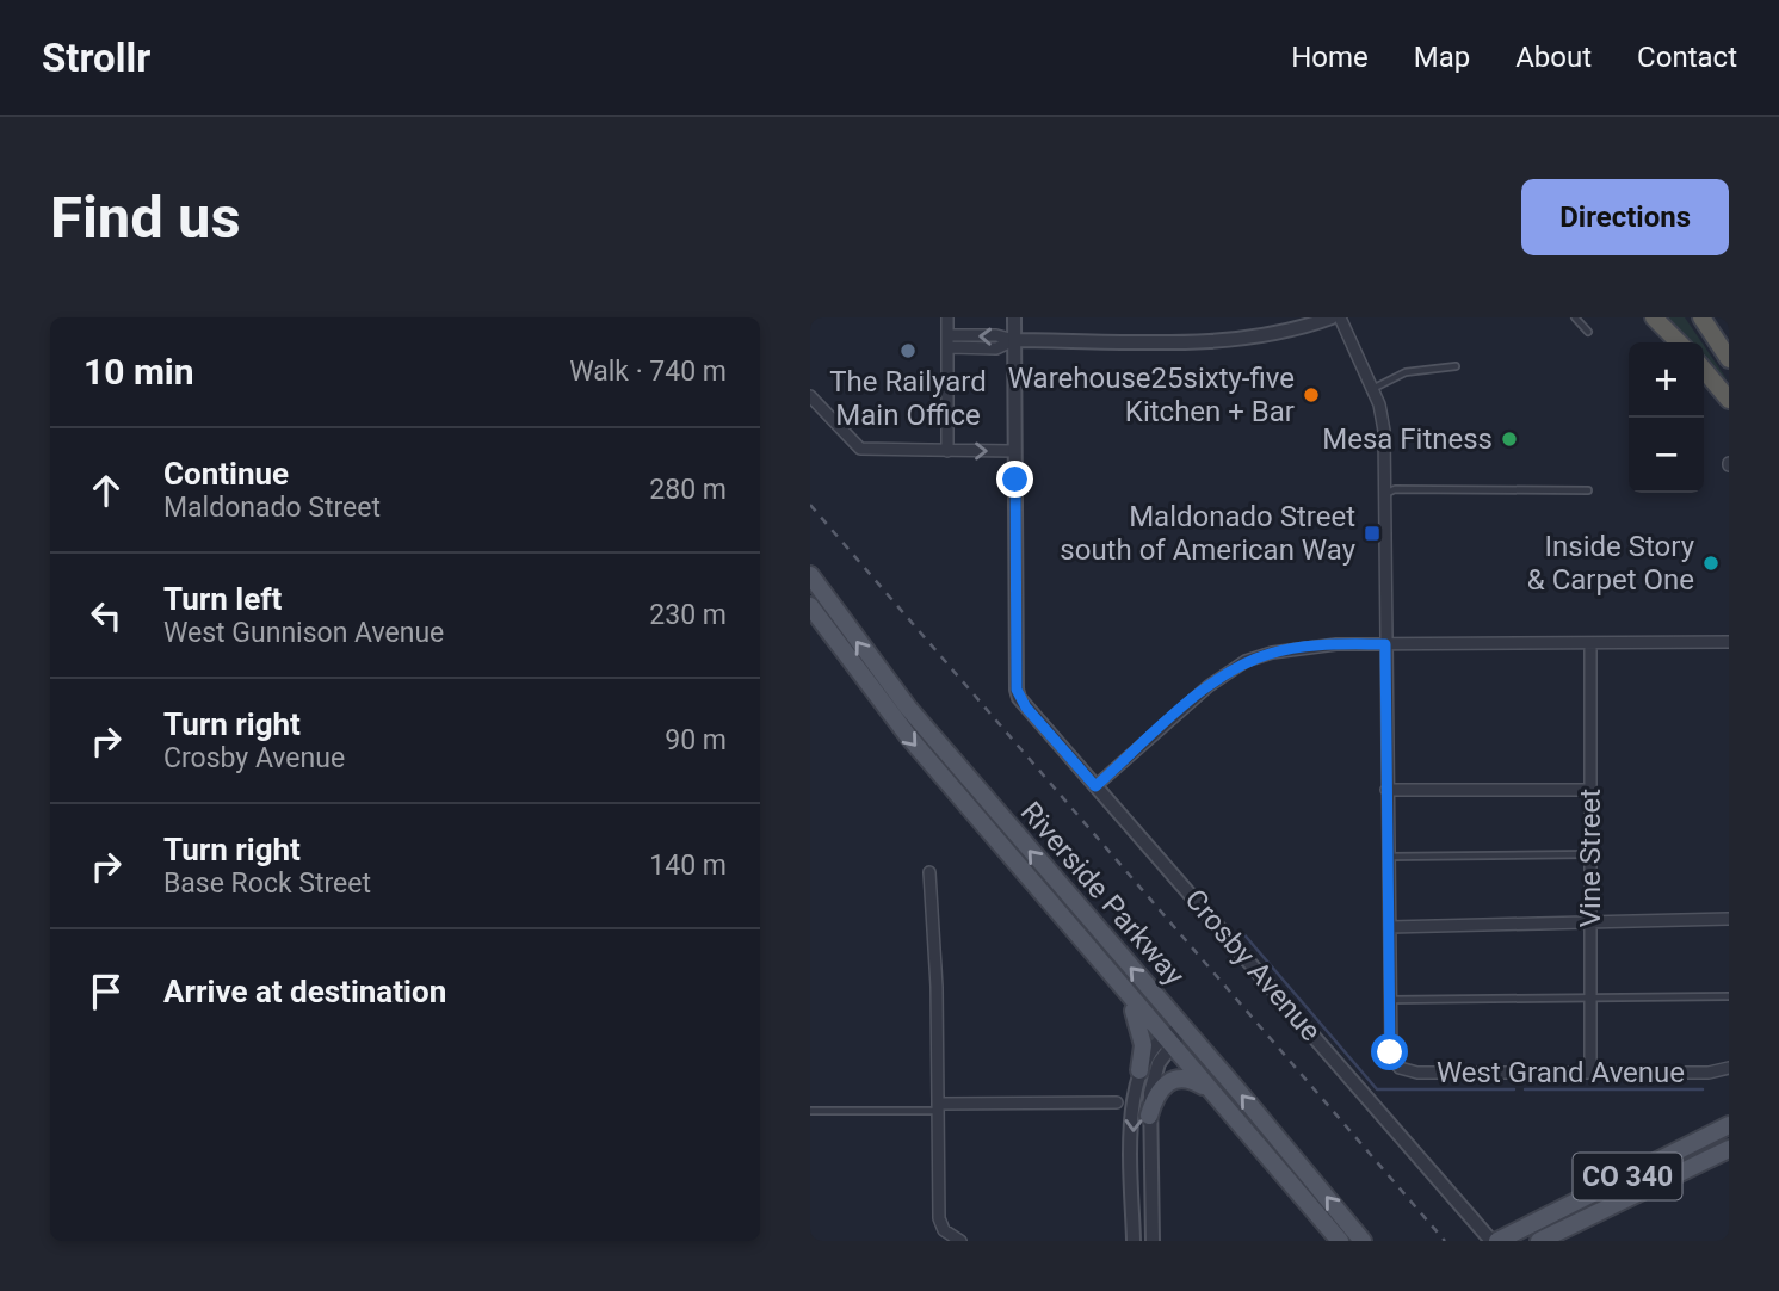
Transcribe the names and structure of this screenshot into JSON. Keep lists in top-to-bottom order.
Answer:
{
  "streets": {
    "main road": ["Riverside Parkway", "CO 340"],
    "street": ["Vine Street", "Crosby Avenue", "West Grand Avenue"]
  },
  "crossings": [
    ["Vine Street", "West Grand Avenue"],
    ["Crosby Avenue", "CO 340"]
  ],
  "places": {
    "other": [
      "The Railyard Main Office",
      "Warehouse25sixty-five Kitchen + Bar",
      "Mesa Fitness",
      "Inside Story & Carpet One"
    ],
    "transit": ["Maldonado Street south of American Way"]
  },
  "page": {
    "header": "Strollr",
    "nav": [
      "Home",
      "Map",
      "About",
      "Contact"
    ],
    "buttons": "Directions",
    "title": "Find us",
    "heading": ["10 min", "Walk · 740 m"],
    "map_buttons": ["+", "−"],
    "list": [
      ["Continue", "Maldonado Street", "280 m"],
      ["Turn left", "West Gunnison Avenue", "230 m"],
      ["Turn right", "Crosby Avenue", "90 m"],
      ["Turn right", "Base Rock Street", "140 m"],
      "Arrive at destination"
    ]
  }
}
